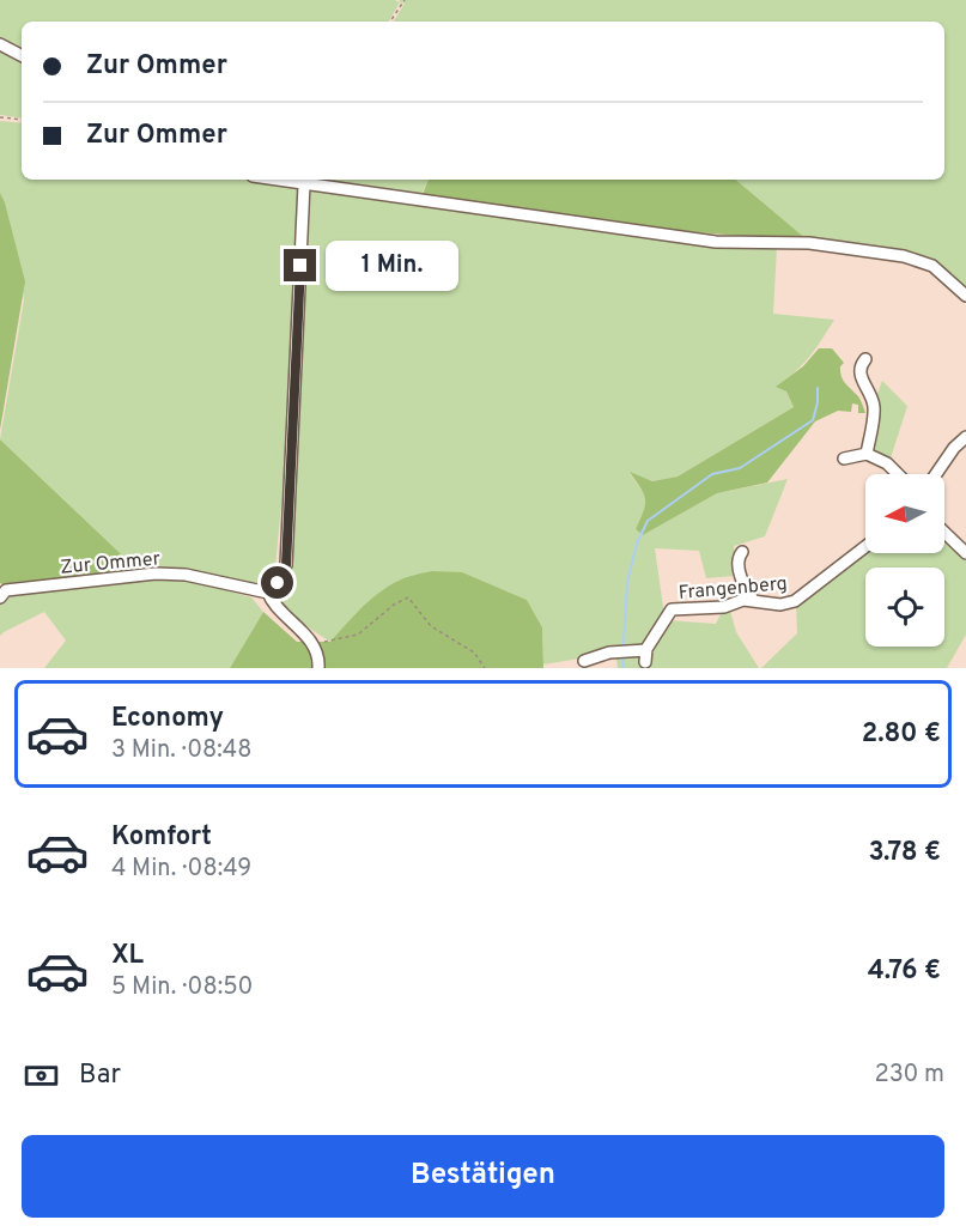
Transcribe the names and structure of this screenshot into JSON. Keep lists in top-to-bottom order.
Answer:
{
  "streets": {
    "street": ["Zur Ommer", "Frangenberg"]
  },
  "north": "left",
  "page": {
    "banner": ["Zur Ommer", "Zur Ommer"],
    "bubble": "1 Min.",
    "list": [
      {
        "name": "Economy",
        "note": "3 Min. · 08:48",
        "value": "2.80 €"
      },
      {
        "name": "Komfort",
        "note": "4 Min. · 08:49",
        "value": "3.78 €"
      },
      {
        "name": "XL",
        "note": "5 Min. · 08:50",
        "value": "4.76 €"
      }
    ],
    "pay": ["Bar", "230 m"],
    "buttons": "Bestätigen"
  }
}
